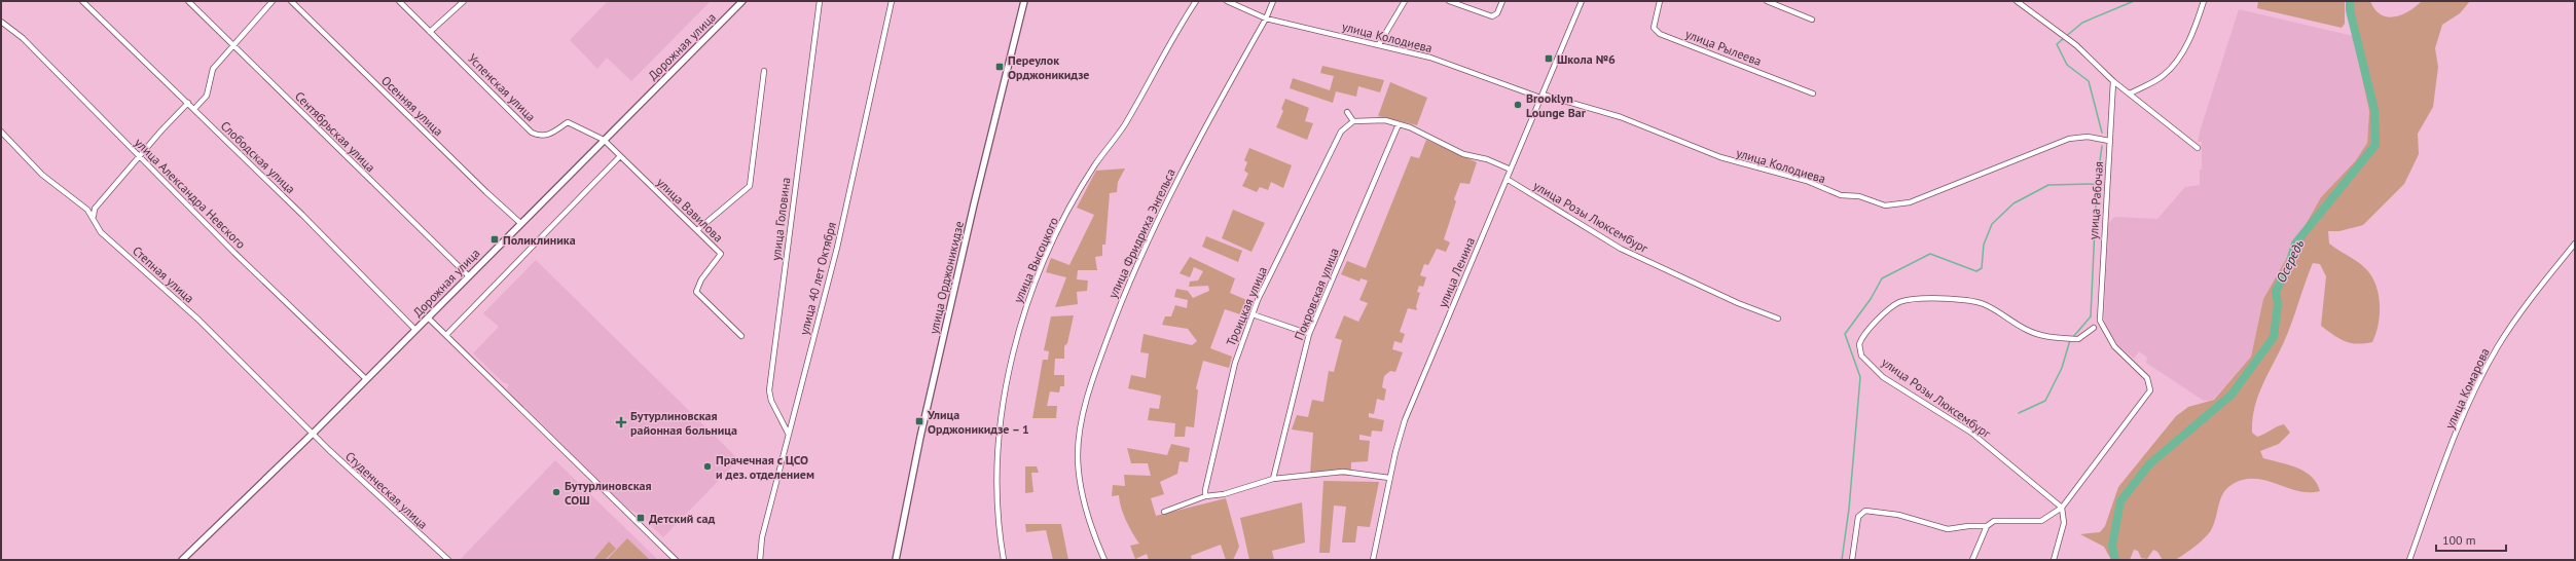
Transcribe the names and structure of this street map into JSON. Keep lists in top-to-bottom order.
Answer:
{
  "streets": {
    "main road": ["Дорожная улица", "улица Орджоникидзе"],
    "street": [
      "улица Колодиева",
      "улица Рылеева",
      "Успенская улица",
      "Осенняя улица",
      "Сентябрьская улица",
      "Слободская улица",
      "улица Александра Невского",
      "улица Рабочая",
      "улица Вавилова",
      "улица Розы Люксембург",
      "улица Головина",
      "улица Фридриха Энгельса",
      "улица Высоцкого",
      "улица Ленина",
      "Степная улица",
      "улица 40 лет Октября",
      "Покровская улица",
      "Троицкая улица",
      "улица Комарова",
      "Студенческая улица"
    ]
  },
  "crossings": [
    ["улица Колодиева", "улица Рабочая"],
    ["улица Колодиева", "улица Фридриха Энгельса"],
    ["улица Колодиева", "улица Ленина"],
    ["Дорожная улица", "Успенская улица"],
    ["Дорожная улица", "Осенняя улица"],
    ["Дорожная улица", "Сентябрьская улица"],
    ["Дорожная улица", "Слободская улица"],
    ["Дорожная улица", "улица Александра Невского"],
    ["Дорожная улица", "улица Вавилова"],
    ["Дорожная улица", "Степная улица"],
    ["Дорожная улица", "Студенческая улица"],
    ["Успенская улица", "улица Вавилова"],
    ["улица Рабочая", "улица Розы Люксембург"],
    ["улица Розы Люксембург", "улица Ленина"],
    ["улица Головина", "улица 40 лет Октября"],
    ["Степная улица", "Студенческая улица"]
  ],
  "water": ["Осередь"],
  "places": {
    "transit": [
      "Школа №6",
      "Переулок Орджоникидзе",
      "Поликлиника",
      "Улица Орджоникидзе – 1",
      "Детский сад"
    ],
    "other": ["Brooklyn Lounge Bar", "Прачечная с ЦСО и дез. отделением", "Бутурлиновская СОШ"],
    "health": ["Бутурлиновская районная больница"]
  },
  "scale_bar": "100 m"
}
